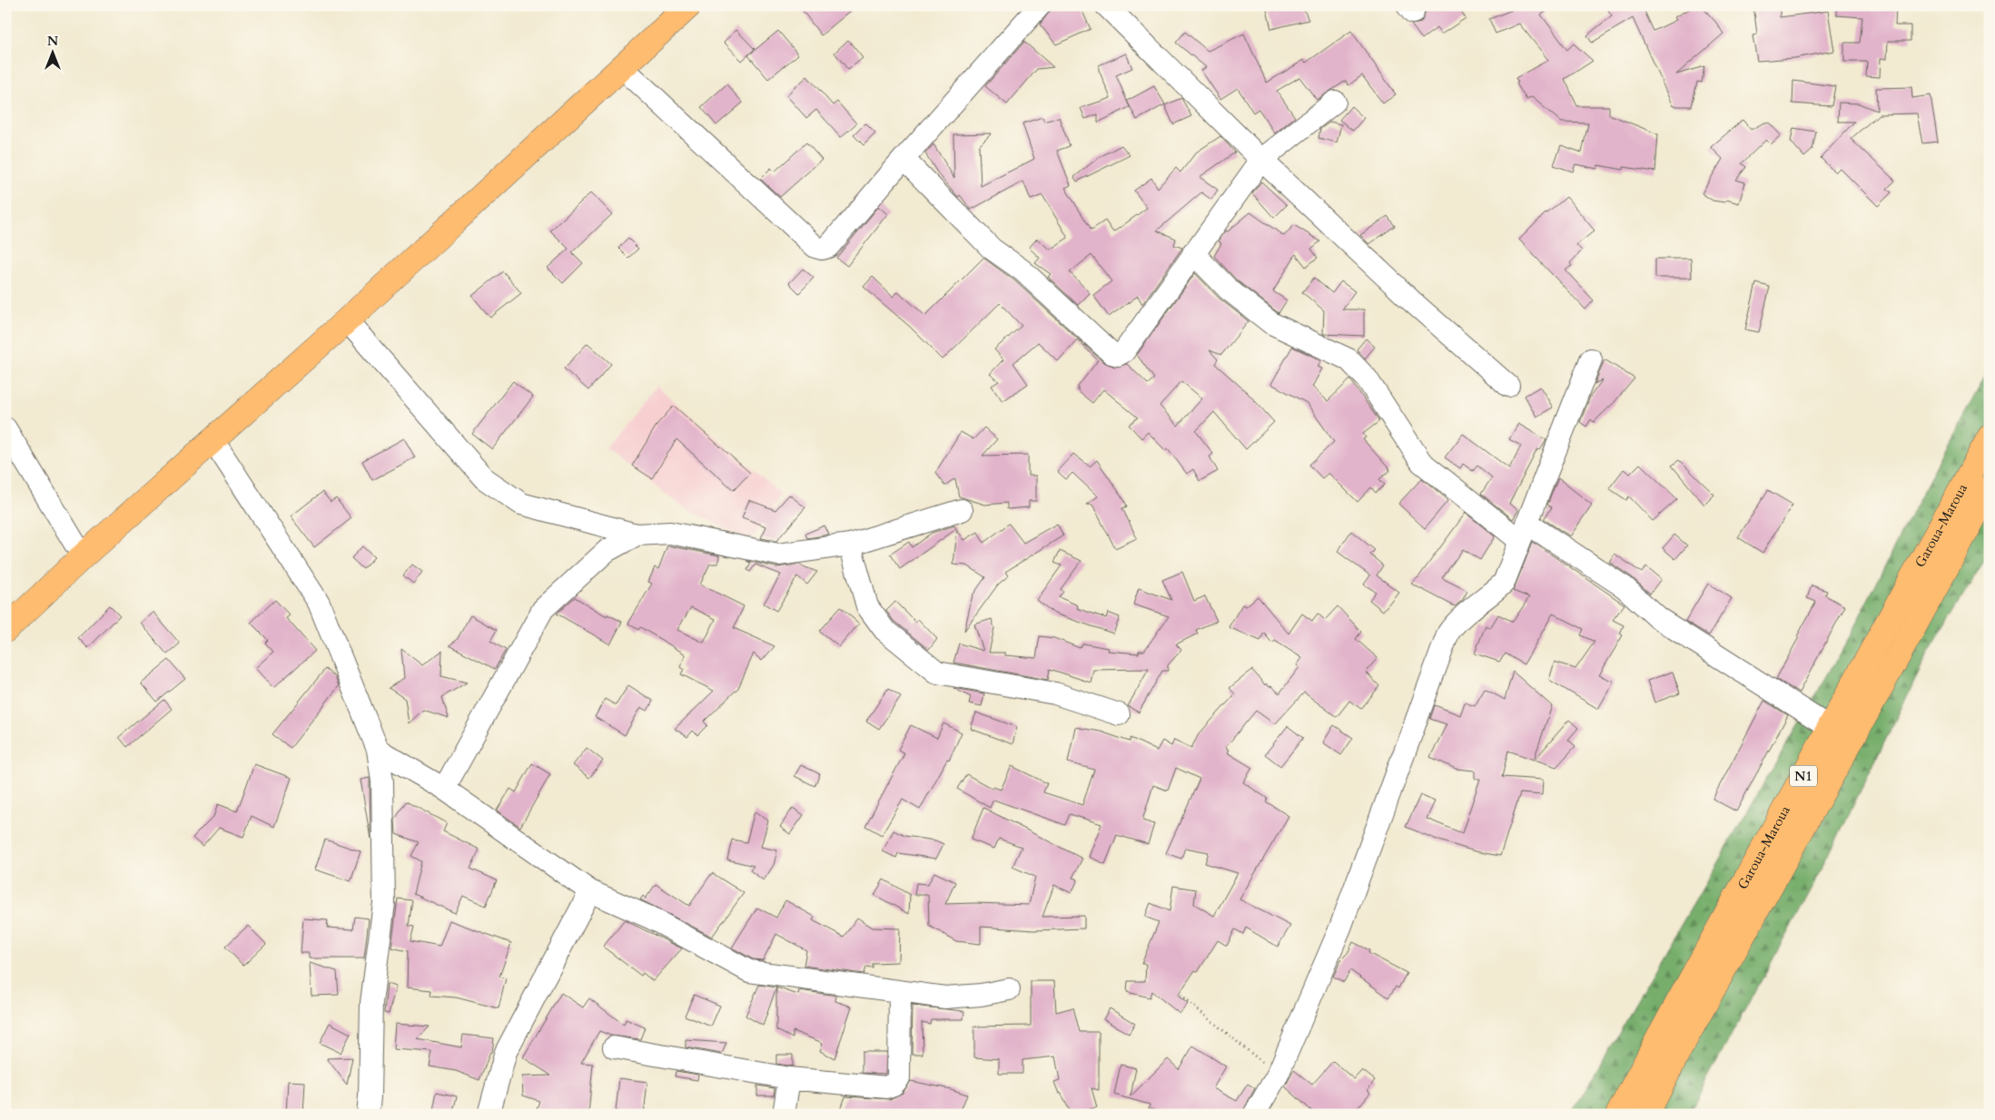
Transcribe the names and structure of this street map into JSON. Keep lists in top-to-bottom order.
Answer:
{
  "streets": {
    "main road": ["Garoua-Maroua", "N1"]
  },
  "north": "top"
}
